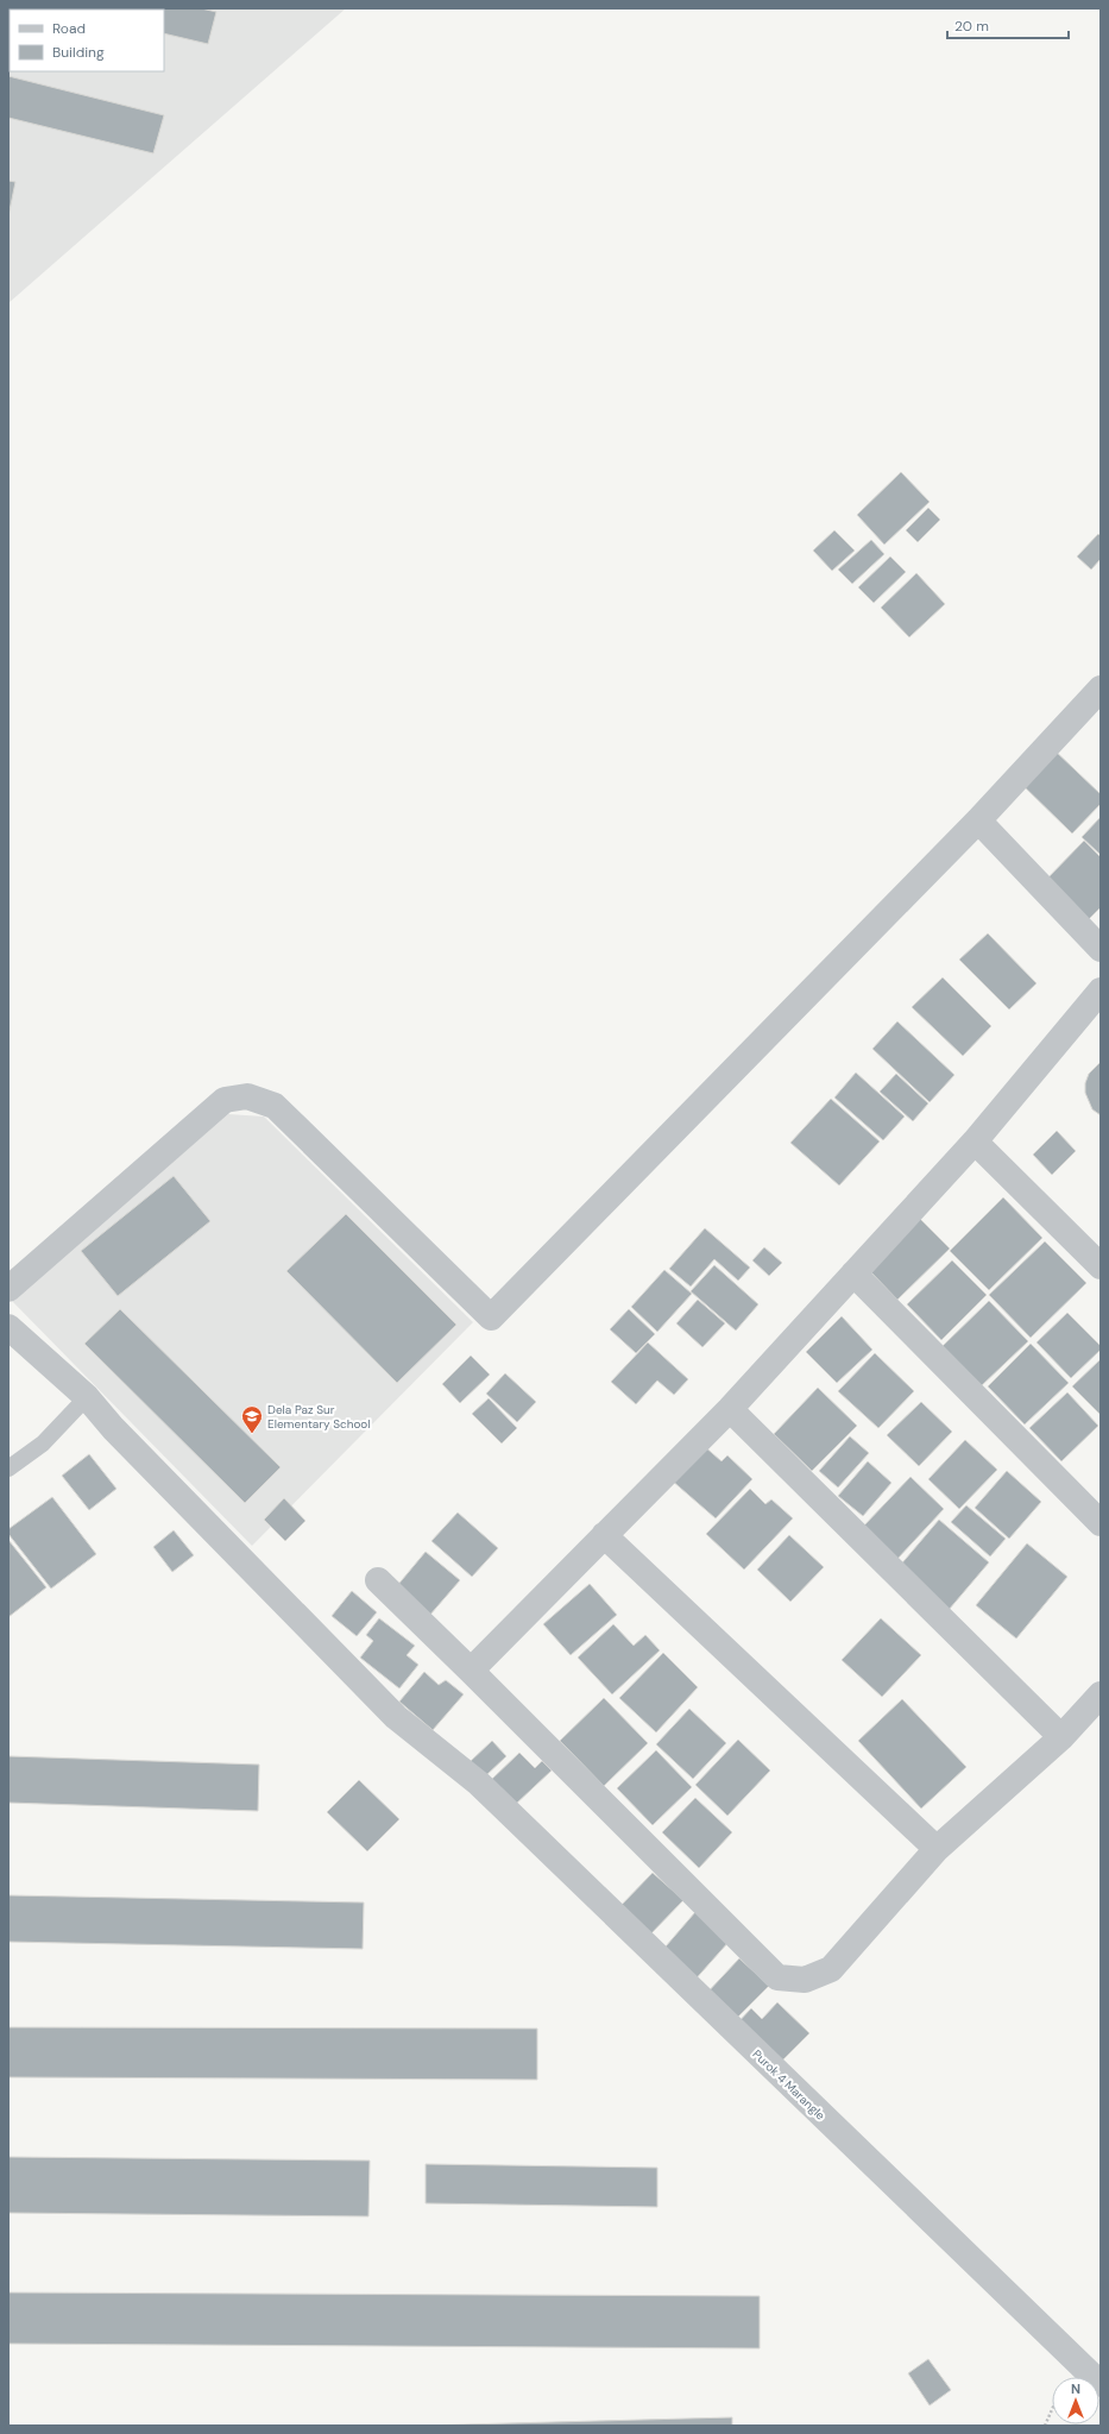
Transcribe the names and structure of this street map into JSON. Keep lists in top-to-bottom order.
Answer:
{
  "streets": {
    "street": ["Purok 4 Marangle"]
  },
  "places": {
    "school or university": ["Dela Paz Sur Elementary School"]
  },
  "legend": ["Road", "Building"],
  "scale_bar": "20 m",
  "north": "top"
}
